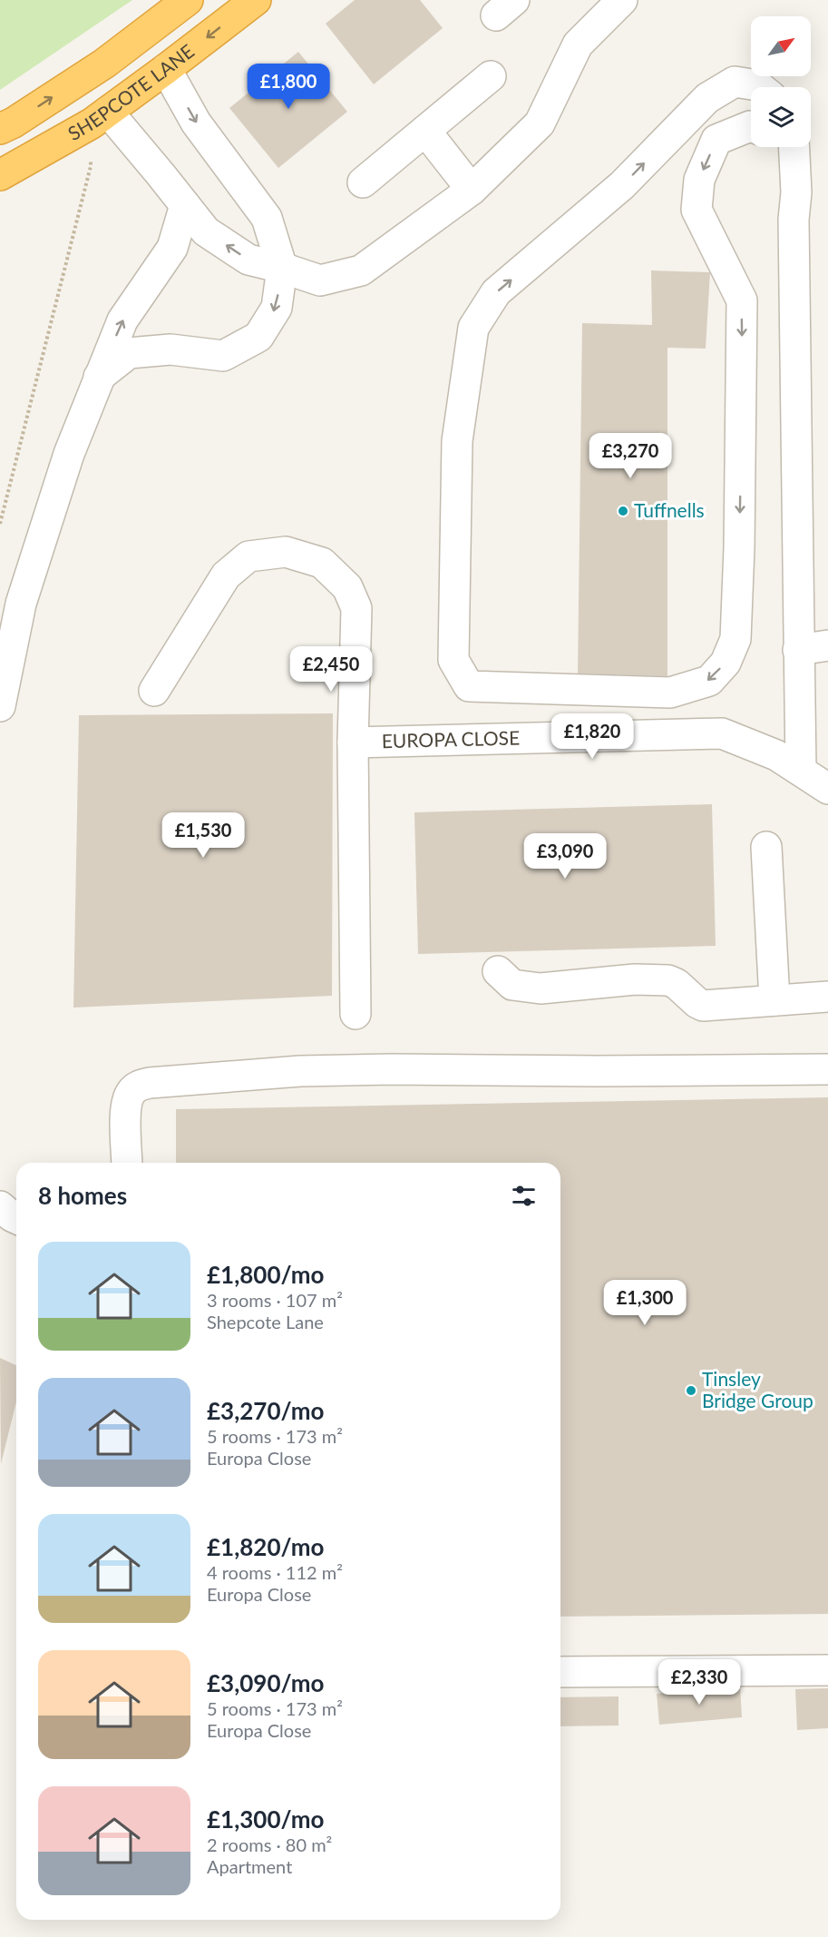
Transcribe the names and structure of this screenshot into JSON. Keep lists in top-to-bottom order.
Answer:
{
  "streets": {
    "highway": ["SHEPCOTE LANE"],
    "street": ["EUROPA CLOSE"]
  },
  "places": ["Tuffnells", "Tinsley Bridge Group"],
  "north": "top right",
  "page": {
    "price": [
      "£1,800",
      "£3,270",
      "£2,450",
      "£1,820",
      "£1,530",
      "£3,090",
      "£1,300",
      "£2,330"
    ],
    "heading": "8 homes",
    "list": [
      {
        "name": "£1,800/mo",
        "note": "3 rooms · 107 m² · Shepcote Lane"
      },
      {
        "name": "£3,270/mo",
        "note": "5 rooms · 173 m² · Europa Close"
      },
      {
        "name": "£1,820/mo",
        "note": "4 rooms · 112 m² · Europa Close"
      },
      {
        "name": "£3,090/mo",
        "note": "5 rooms · 173 m² · Europa Close"
      },
      {
        "name": "£1,300/mo",
        "note": "2 rooms · 80 m² · Apartment"
      }
    ]
  }
}
